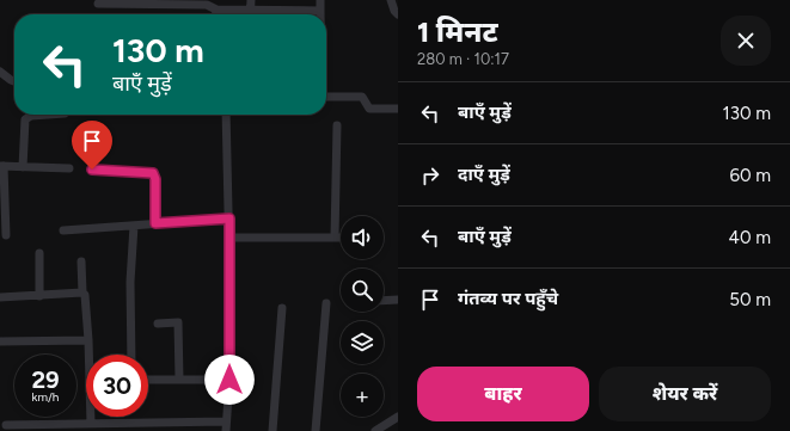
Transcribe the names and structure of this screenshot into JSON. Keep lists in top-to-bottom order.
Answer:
{
  "page": {
    "heading": ["1 मिनट", "280 m · 10:17"],
    "turn": ["130 m", "बाएँ मुड़ें"],
    "list": [
      {
        "name": "बाएँ मुड़ें",
        "value": "130 m"
      },
      {
        "name": "दाएँ मुड़ें",
        "value": "60 m"
      },
      {
        "name": "बाएँ मुड़ें",
        "value": "40 m"
      },
      {
        "name": "गंतव्य पर पहुँचे",
        "value": "50 m"
      }
    ],
    "map_buttons": "+",
    "speed": "29 km/h",
    "limit": "30",
    "buttons": ["बाहर", "शेयर करें"]
  }
}
